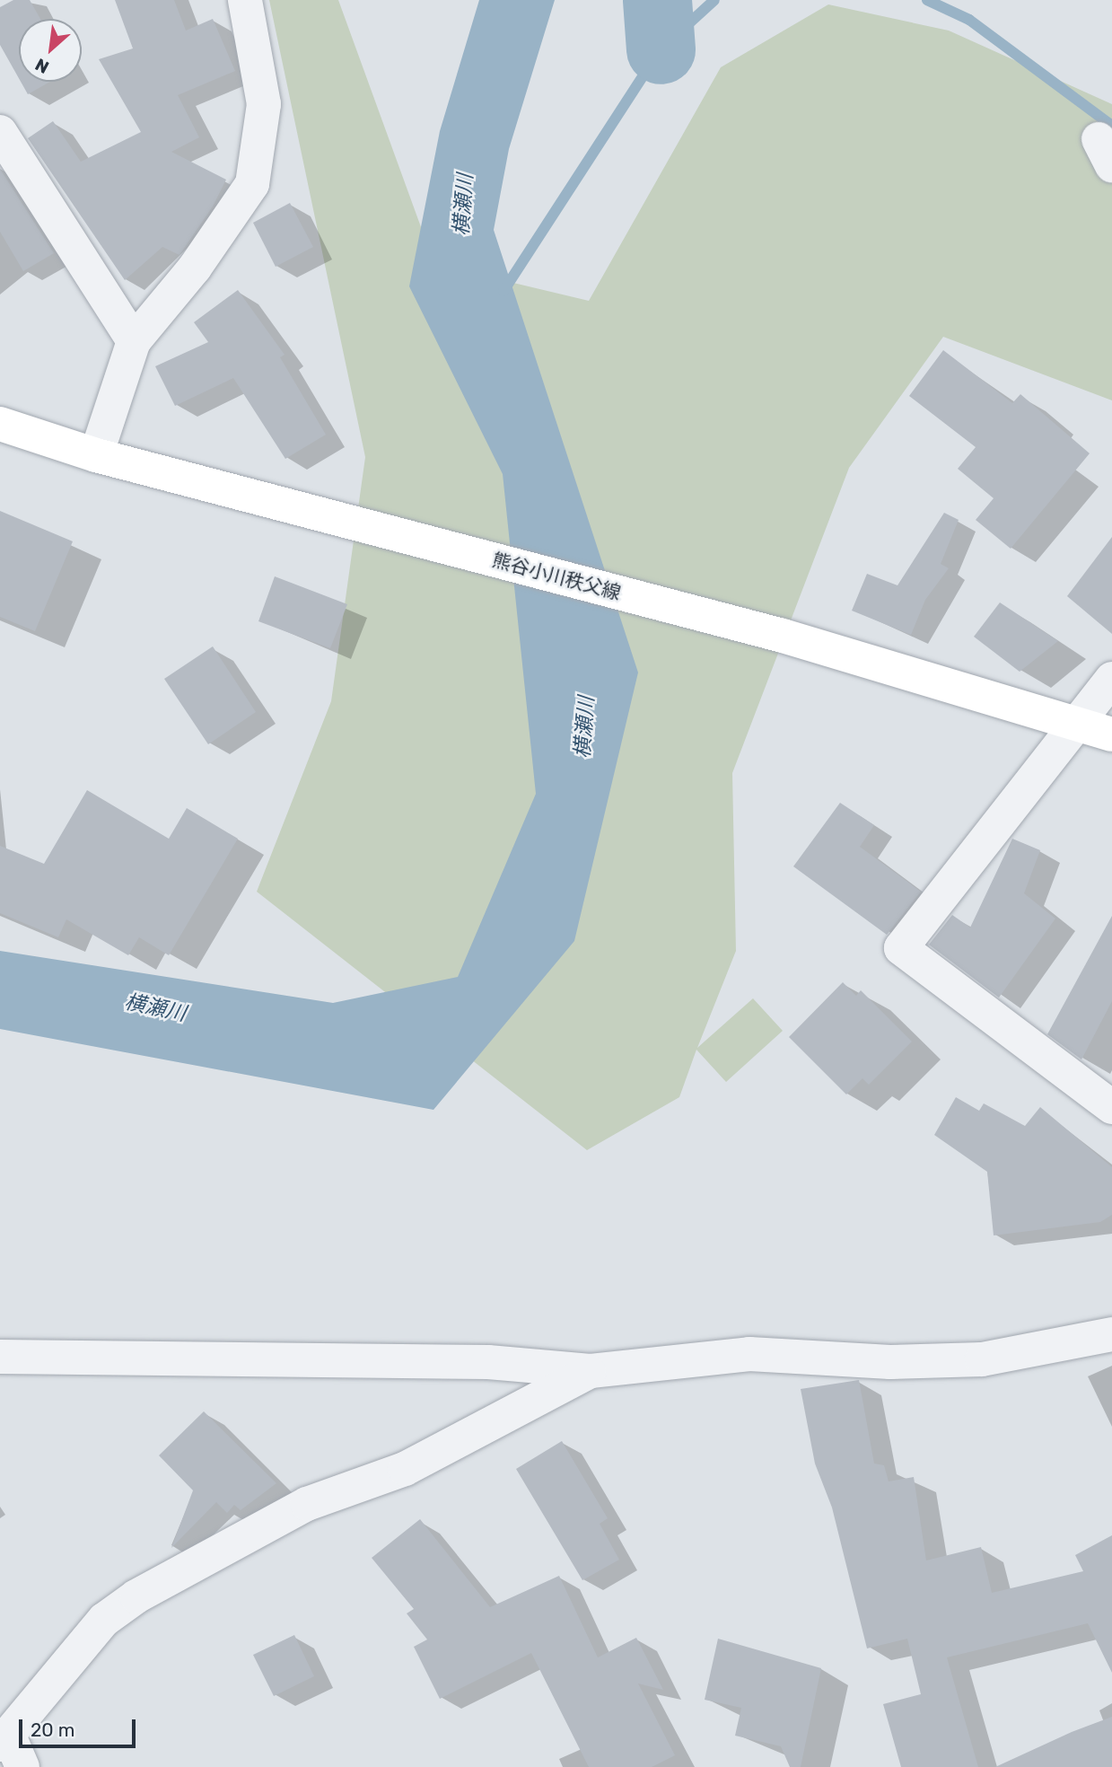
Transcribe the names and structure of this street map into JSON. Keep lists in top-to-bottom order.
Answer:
{
  "streets": {
    "main road": ["熊谷小川秩父線"]
  },
  "water": ["横瀬川"],
  "scale_bar": "20 m",
  "north": "bottom left"
}
